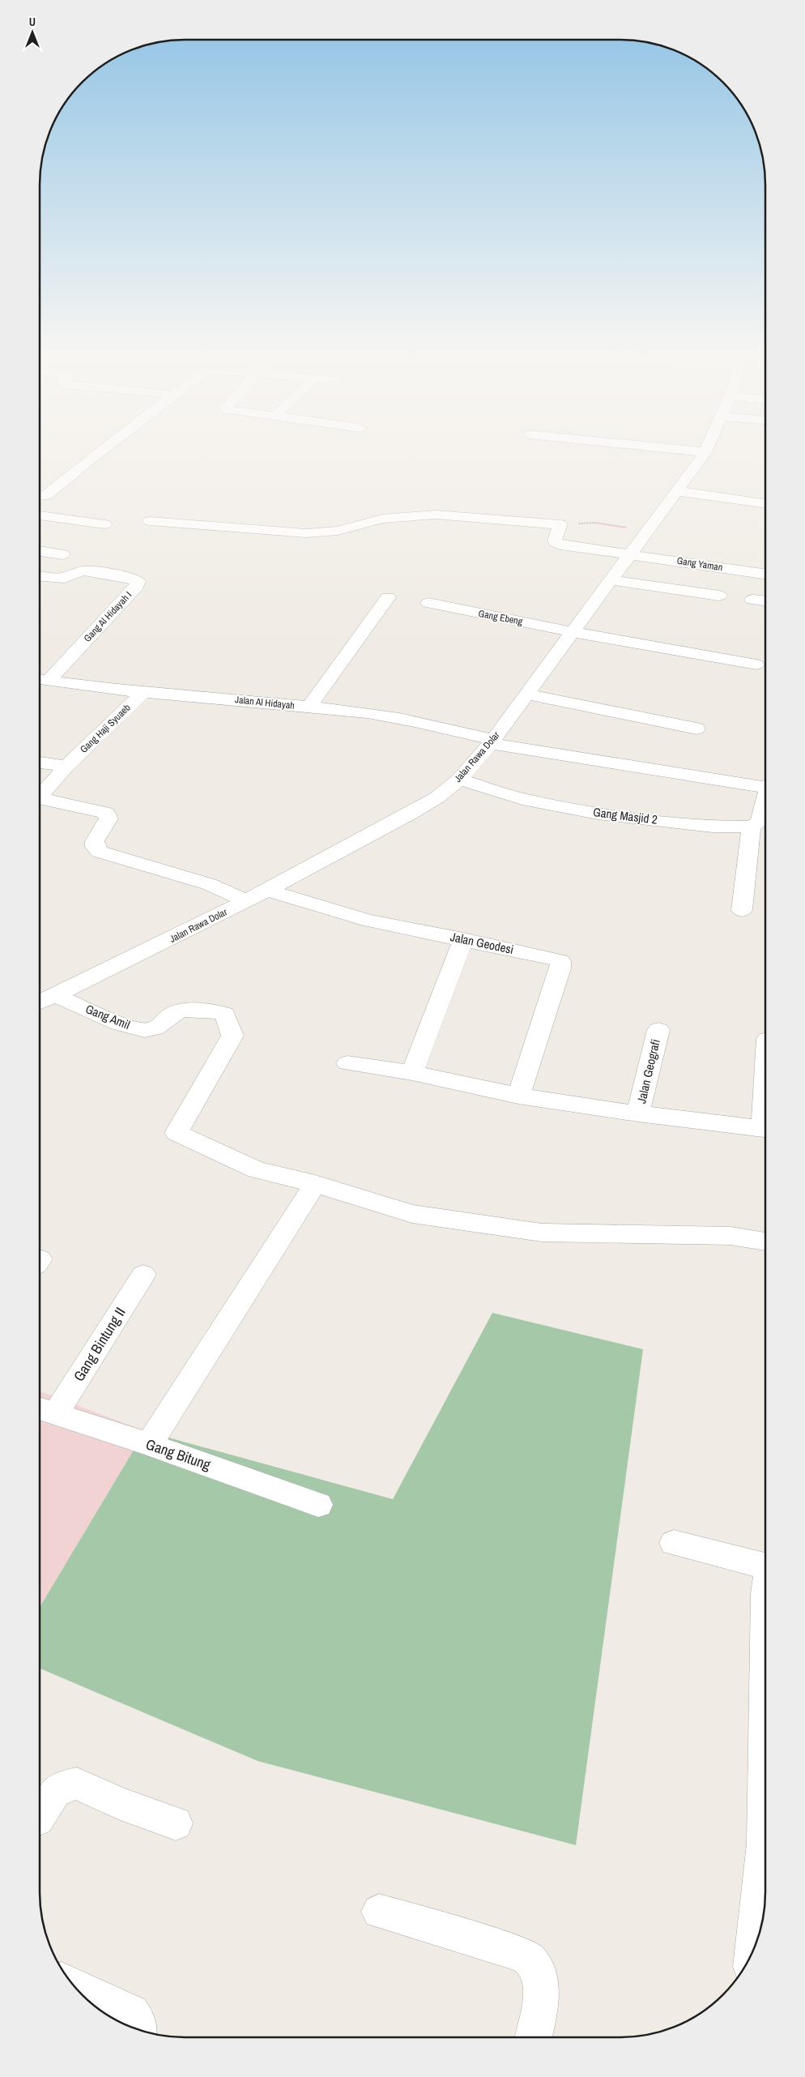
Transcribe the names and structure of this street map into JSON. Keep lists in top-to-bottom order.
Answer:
{
  "streets": {
    "street": [
      "Gang Yaman",
      "Gang Al Hidayah I",
      "Gang Ebeng",
      "Jalan Al Hidayah",
      "Gang Haji Syuaeb",
      "Jalan Rawa Dolar",
      "Gang Masjid 2",
      "Jalan Geodesi",
      "Gang Amil",
      "Jalan Geografi",
      "Gang Bintung II",
      "Gang Bitung"
    ]
  },
  "crossings": [
    ["Gang Yaman", "Jalan Rawa Dolar"],
    ["Gang Al Hidayah I", "Jalan Al Hidayah"],
    ["Gang Ebeng", "Jalan Rawa Dolar"],
    ["Jalan Al Hidayah", "Gang Haji Syuaeb"],
    ["Jalan Al Hidayah", "Jalan Rawa Dolar"],
    ["Jalan Rawa Dolar", "Gang Masjid 2"],
    ["Jalan Rawa Dolar", "Jalan Geodesi"],
    ["Jalan Rawa Dolar", "Gang Amil"],
    ["Gang Bintung II", "Gang Bitung"]
  ],
  "north": "top"
}
